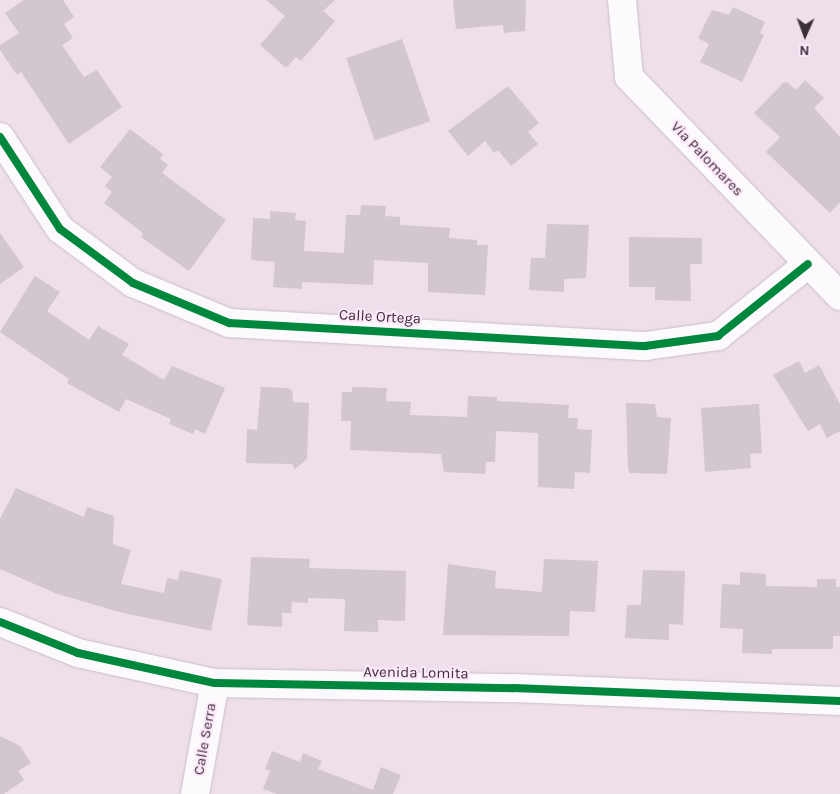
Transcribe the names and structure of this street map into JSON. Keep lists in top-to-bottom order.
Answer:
{
  "streets": {
    "street": [
      "Via Palomares",
      "Calle Ortega",
      "Avenida Lomita",
      "Calle Serra"
    ]
  },
  "crossings": [
    ["Via Palomares", "Calle Ortega"],
    ["Avenida Lomita", "Calle Serra"]
  ],
  "north": "bottom"
}
